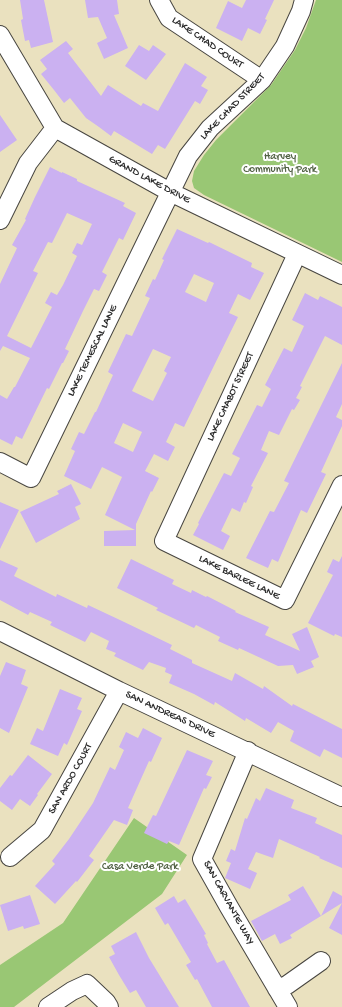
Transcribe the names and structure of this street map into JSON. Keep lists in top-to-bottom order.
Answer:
{
  "streets": {
    "street": [
      "LAKE CHAD COURT",
      "LAKE CHAD STREET",
      "GRAND LAKE DRIVE",
      "LAKE TEMESCAL LANE",
      "LAKE CHABOT STREET",
      "LAKE BARLEE LANE",
      "SAN ANDREAS DRIVE",
      "SAN ARDO COURT",
      "SAN CARVANTE WAY"
    ]
  },
  "crossings": [
    ["LAKE CHAD COURT", "LAKE CHAD STREET"],
    ["LAKE CHAD STREET", "GRAND LAKE DRIVE"],
    ["LAKE CHAD STREET", "LAKE TEMESCAL LANE"],
    ["GRAND LAKE DRIVE", "LAKE TEMESCAL LANE"],
    ["GRAND LAKE DRIVE", "LAKE CHABOT STREET"],
    ["LAKE CHABOT STREET", "LAKE BARLEE LANE"],
    ["SAN ANDREAS DRIVE", "SAN ARDO COURT"],
    ["SAN ANDREAS DRIVE", "SAN CARVANTE WAY"]
  ],
  "parks": ["Harvey Community Park", "Casa Verde Park"]
}
